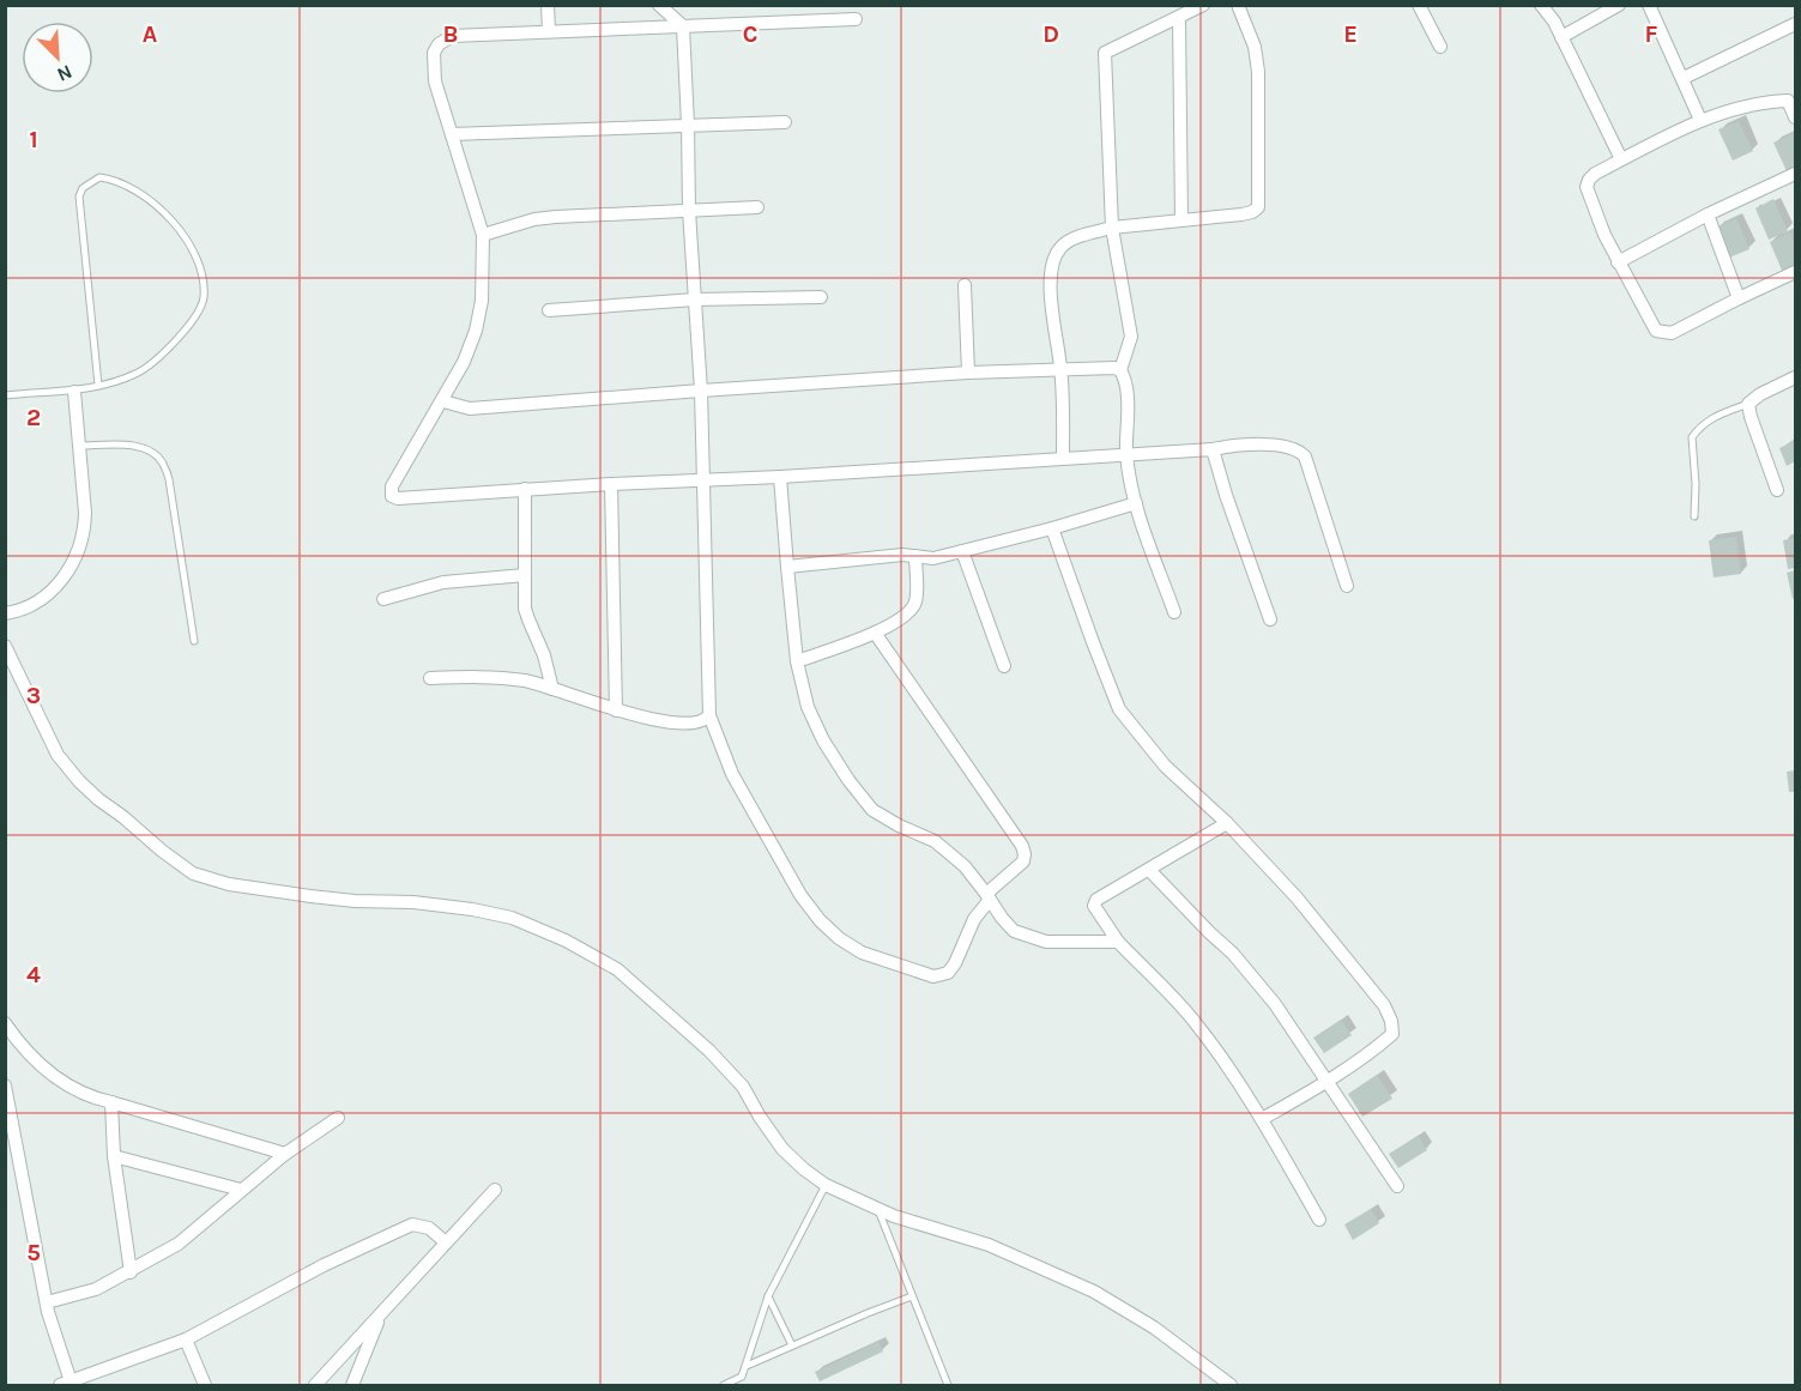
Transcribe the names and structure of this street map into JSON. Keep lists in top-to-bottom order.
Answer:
{
  "north": "bottom right",
  "grid": {
    "columns": [
      "A",
      "B",
      "C",
      "D",
      "E",
      "F"
    ],
    "rows": [
      "1",
      "2",
      "3",
      "4",
      "5"
    ]
  }
}
